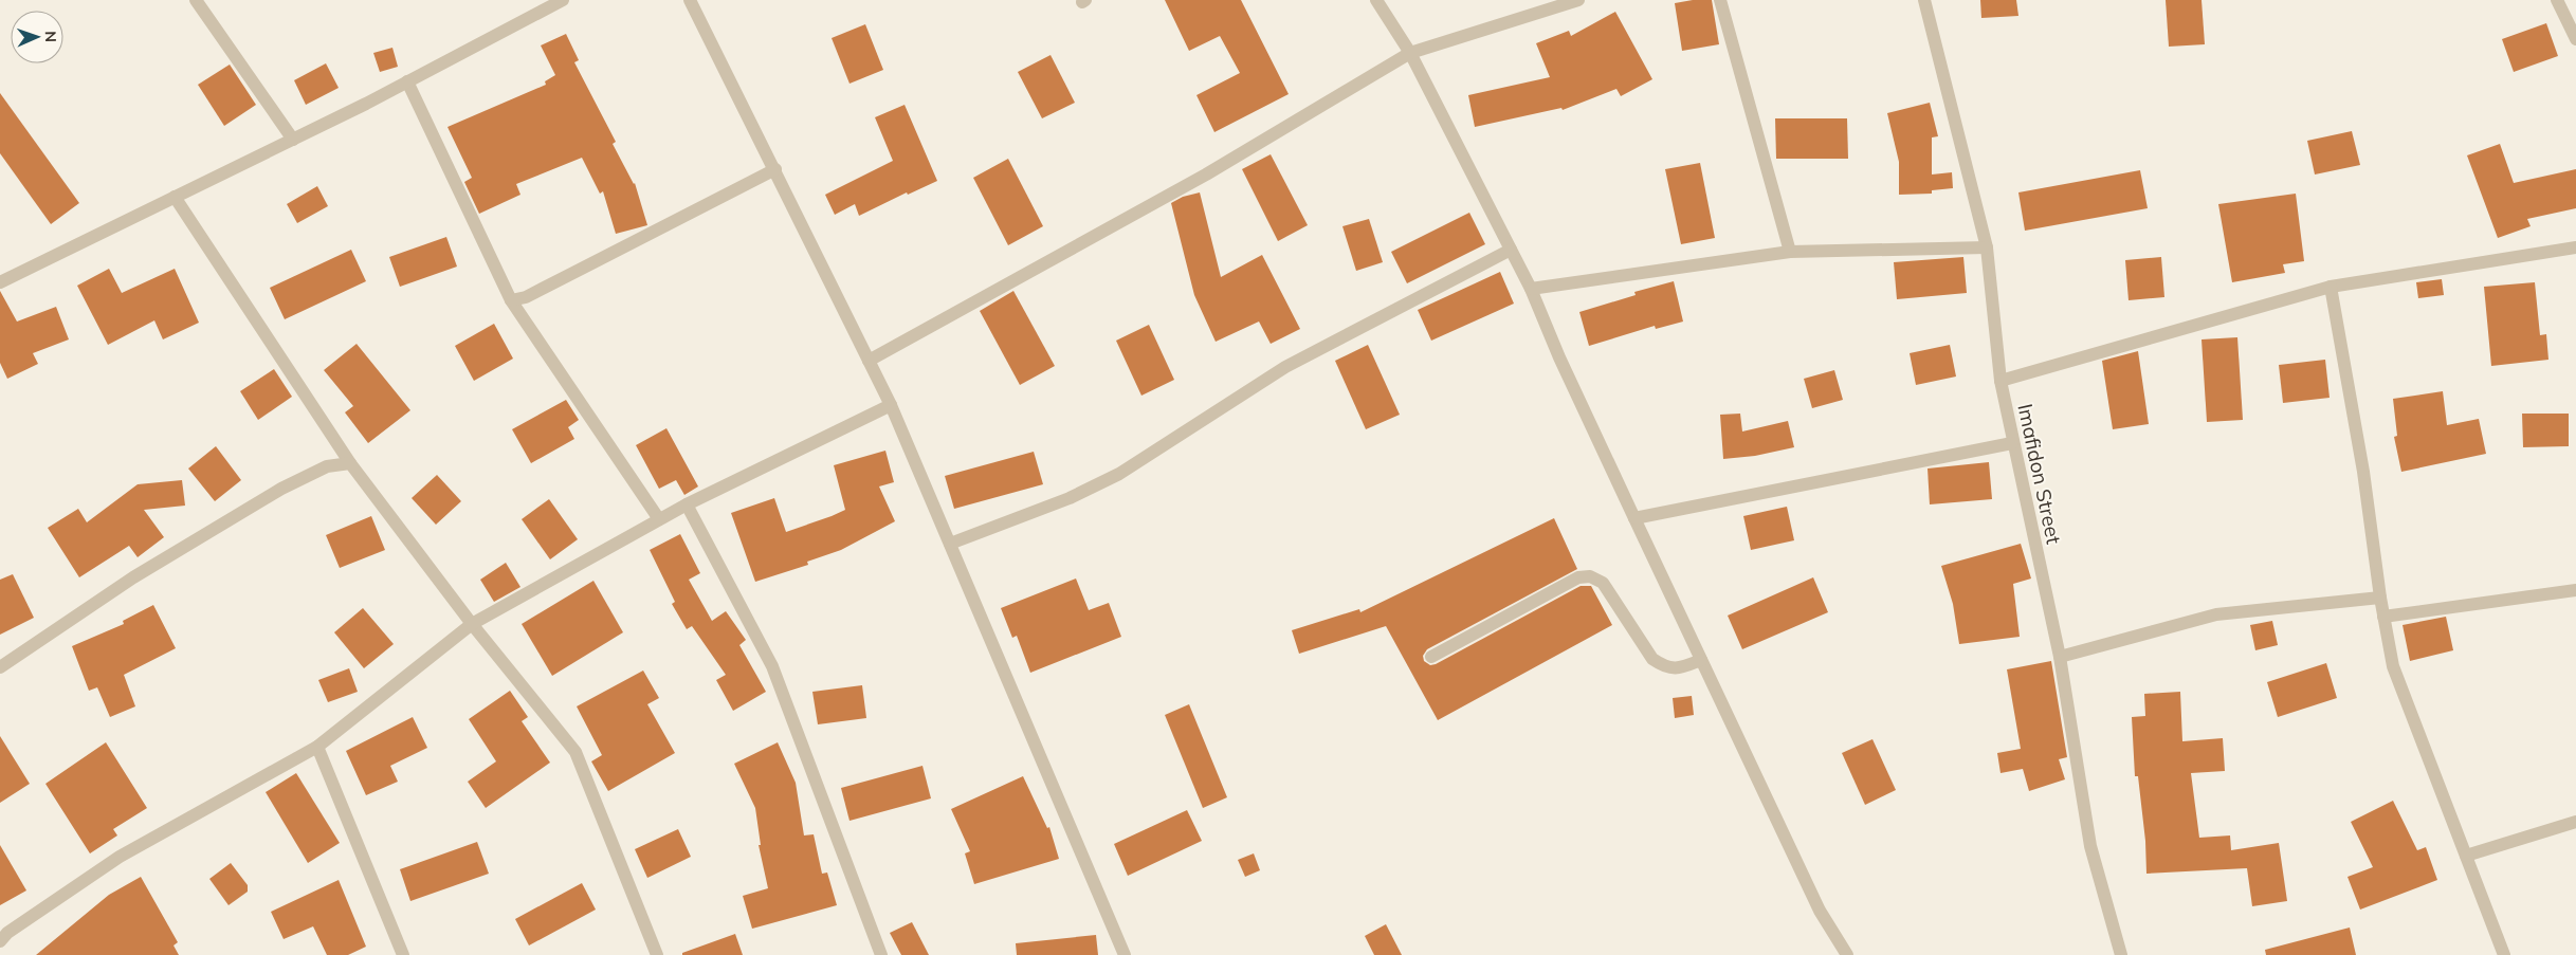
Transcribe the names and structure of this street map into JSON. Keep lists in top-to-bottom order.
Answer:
{
  "streets": {
    "street": ["Imafidon Street"]
  },
  "north": "right"
}
